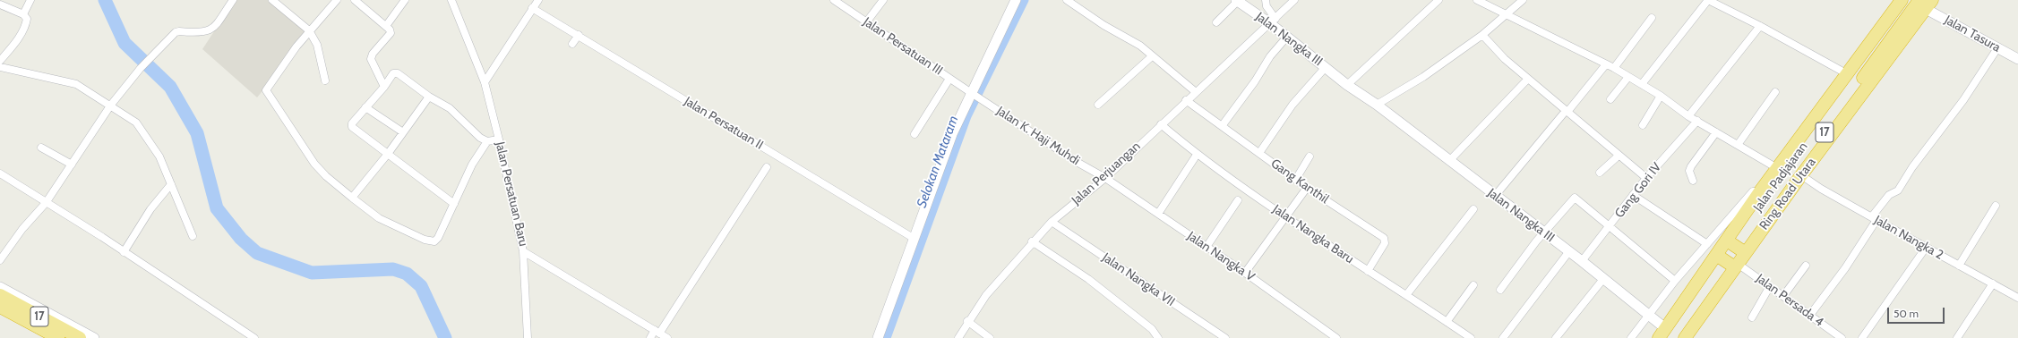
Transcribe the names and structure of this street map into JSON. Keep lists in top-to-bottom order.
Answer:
{
  "streets": {
    "highway": ["17", "Jalan Padjajaran", "Ring Road Utara"],
    "street": [
      "Jalan Tasura",
      "Jalan Nangka III",
      "Jalan Persatuan III",
      "Jalan Persatuan II",
      "Jalan K. Haji Muhdi",
      "Jalan Perjuangan",
      "Gang Kanthil",
      "Gang Gori IV",
      "Jalan Persatuan Baru",
      "Jalan Nangka Baru",
      "Jalan Nangka 2",
      "Jalan Nangka V",
      "Jalan Nangka VII",
      "Jalan Persada 4"
    ]
  },
  "crossings": [
    ["Jalan Tasura", "Jalan Padjajaran"],
    ["Jalan Tasura", "Ring Road Utara"],
    ["Jalan Nangka III", "Jalan Perjuangan"],
    ["Jalan Nangka III", "Jalan Padjajaran"],
    ["Jalan Nangka III", "Gang Gori IV"],
    ["Jalan Nangka III", "Ring Road Utara"],
    ["Jalan Persatuan III", "Jalan K. Haji Muhdi"],
    ["Jalan K. Haji Muhdi", "Jalan Perjuangan"],
    ["Jalan K. Haji Muhdi", "Jalan Nangka V"],
    ["Jalan Perjuangan", "Gang Kanthil"],
    ["Jalan Perjuangan", "Jalan Nangka Baru"],
    ["Jalan Perjuangan", "Jalan Nangka V"],
    ["Jalan Perjuangan", "Jalan Nangka VII"],
    ["Jalan Padjajaran", "Ring Road Utara"],
    ["Jalan Padjajaran", "Jalan Persada 4"],
    ["Gang Kanthil", "Jalan Nangka Baru"],
    ["Ring Road Utara", "Jalan Nangka 2"],
    ["Ring Road Utara", "Jalan Persada 4"]
  ],
  "water": ["Selokan Mataram"],
  "scale_bar": "50 m"
}
